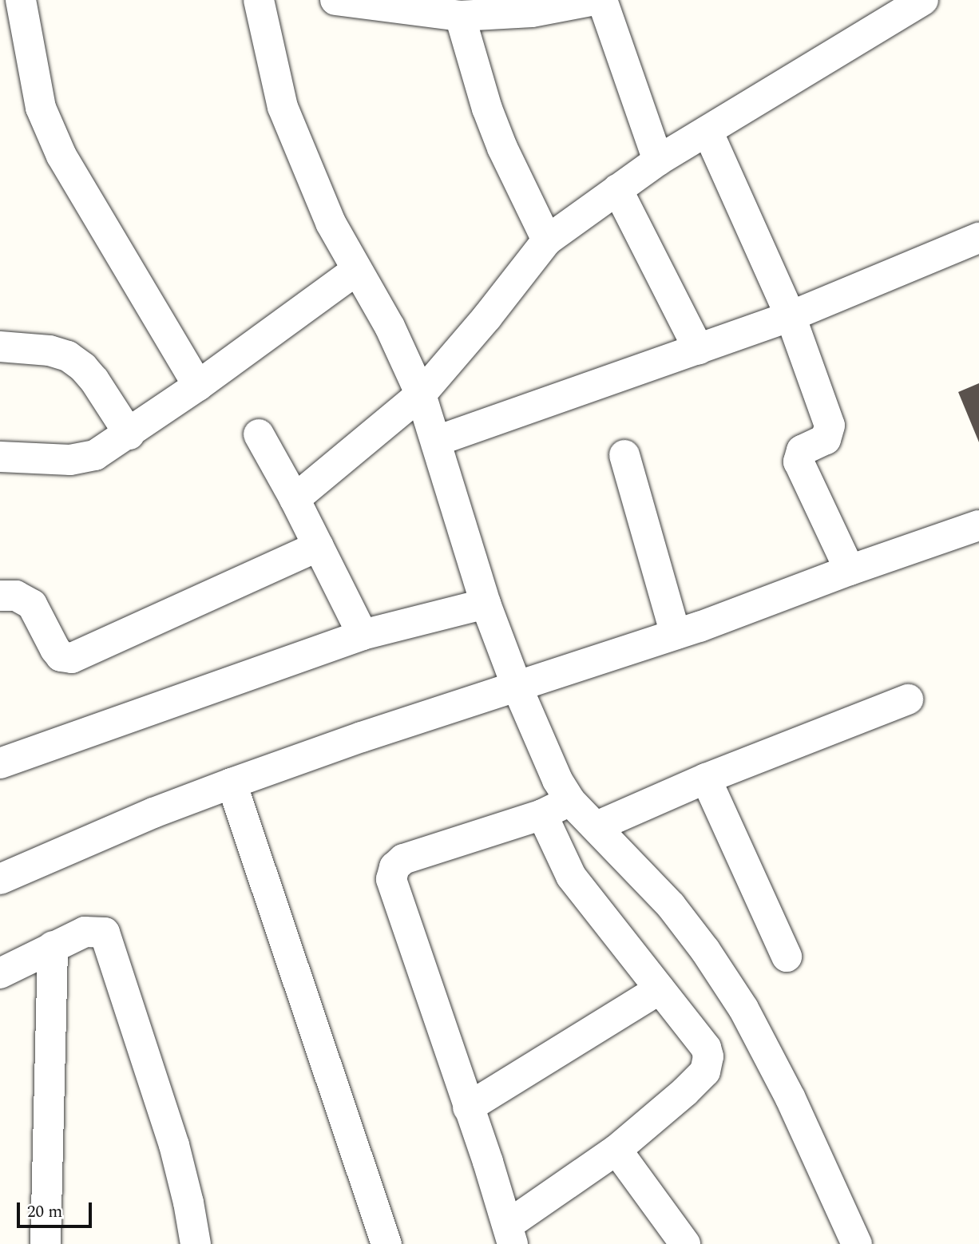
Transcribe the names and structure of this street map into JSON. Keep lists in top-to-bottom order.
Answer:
{
  "scale_bar": "20 m"
}
